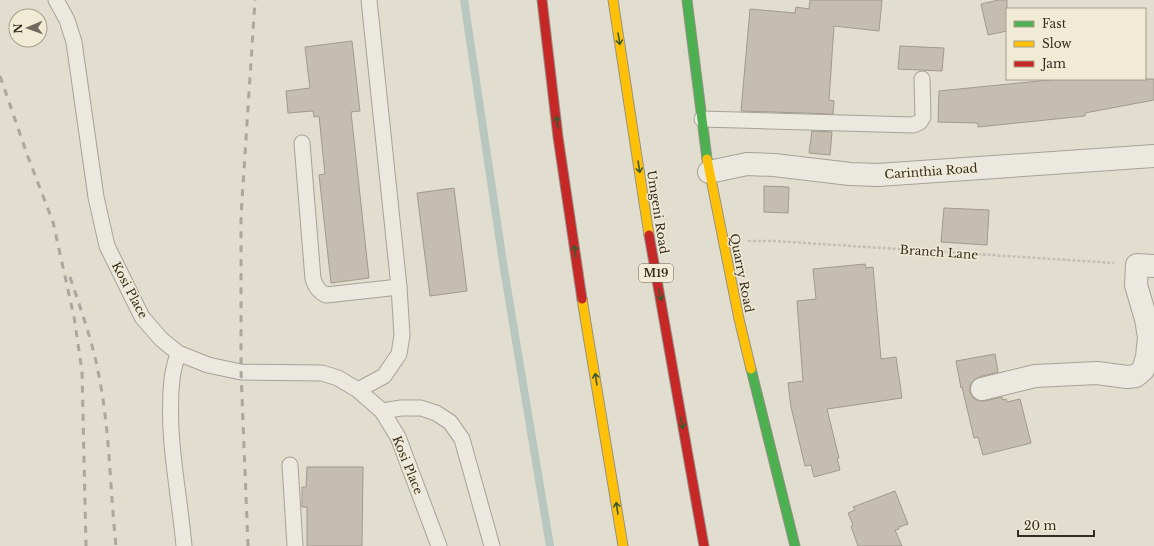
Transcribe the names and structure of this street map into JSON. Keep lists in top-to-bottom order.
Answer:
{
  "streets": {
    "main road": ["Umgeni Road", "M19", "Quarry Road"],
    "street": ["Carinthia Road"],
    "lane": ["Kosi Place"],
    "path": ["Branch Lane"]
  },
  "crossings": [
    ["Carinthia Road", "Quarry Road"],
    ["Branch Lane", "Quarry Road"]
  ],
  "legend": ["Fast", "Slow", "Jam"],
  "scale_bar": "20 m",
  "north": "left"
}
